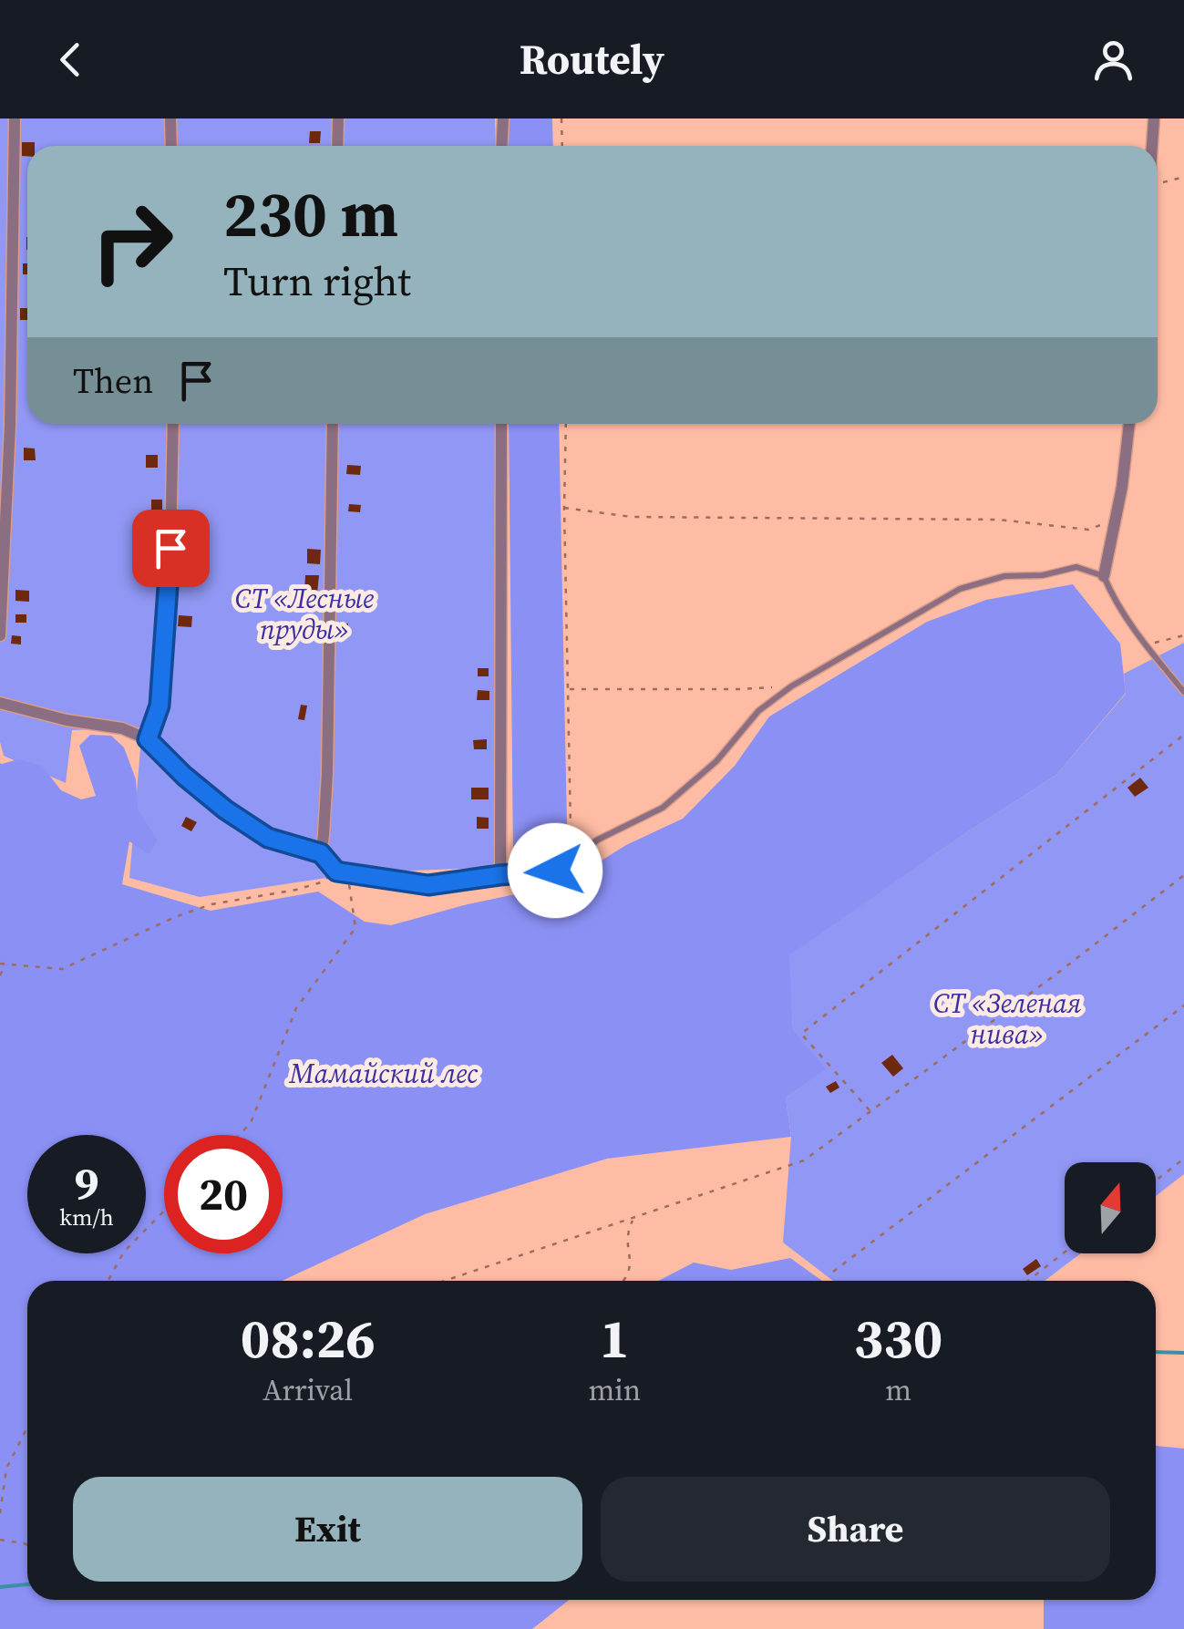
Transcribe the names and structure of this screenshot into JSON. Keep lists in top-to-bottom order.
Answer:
{
  "parks": ["СТ «Лесные пруды»", "СТ «Зеленая нива»", "Мамайский лес"],
  "north": "top",
  "page": {
    "header": "Routely",
    "turn": ["230 m", "Turn right"],
    "then": "Then",
    "speed": "9 km/h",
    "limit": "20",
    "eta": [
      "08:26",
      "Arrival",
      "1",
      "min",
      "330",
      "m"
    ],
    "buttons": ["Exit", "Share"]
  }
}
